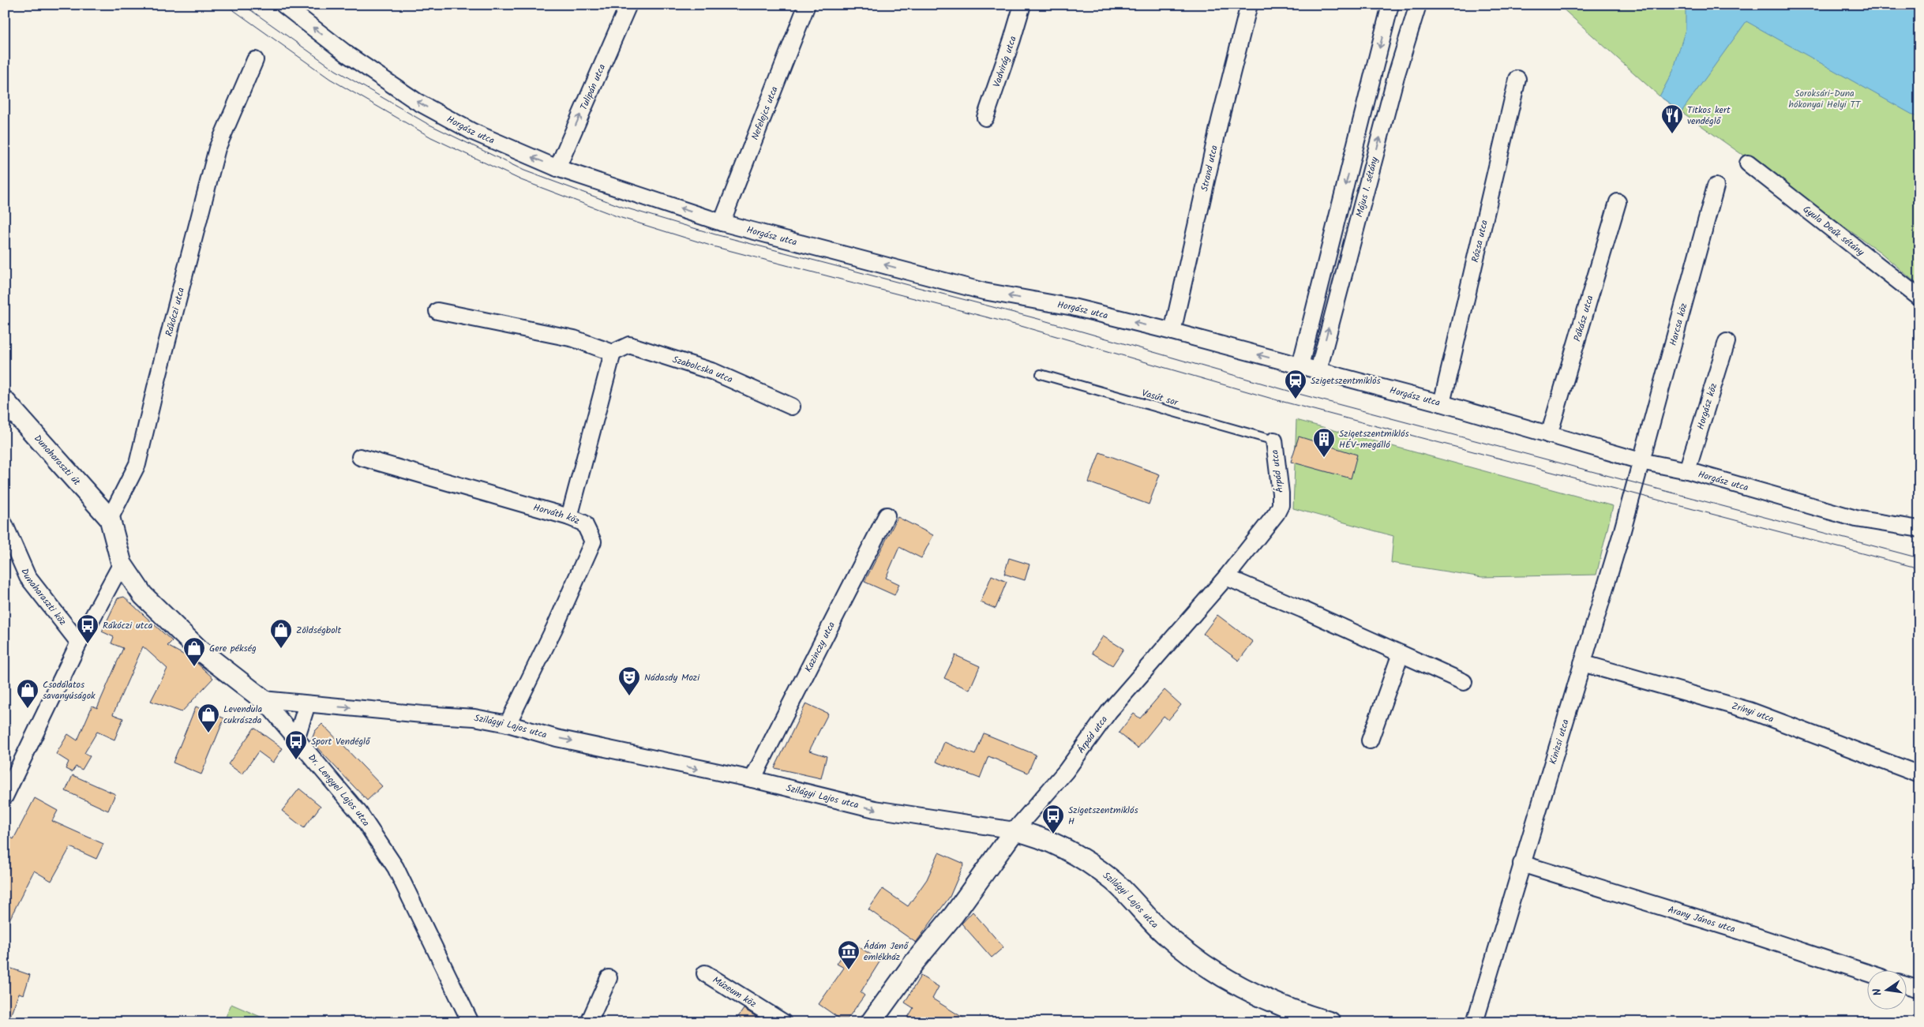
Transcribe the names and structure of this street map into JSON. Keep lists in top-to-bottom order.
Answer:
{
  "streets": {
    "street": [
      "Vadvirág utca",
      "Tulipán utca",
      "Nefelejcs utca",
      "Horgász utca",
      "Strand utca",
      "Május 1. sétány",
      "Gyula Deák sétány",
      "Rózsa utca",
      "Rákóczi utca",
      "Pákász utca",
      "Harcsa köz",
      "Szabolcska utca",
      "Horgász köz",
      "Dunaharaszti út",
      "Árpád utca",
      "Horváth köz",
      "Dunaharaszti köz",
      "Kazinczy utca",
      "Zrínyi utca",
      "Szilágyi Lajos utca",
      "Kinizsi utca",
      "Dr. Lengyel Lajos utca",
      "Arany János utca",
      "Múzeum köz"
    ],
    "lane": ["Vasút sor"]
  },
  "crossings": [
    ["Tulipán utca", "Horgász utca"],
    ["Nefelejcs utca", "Horgász utca"],
    ["Horgász utca", "Strand utca"],
    ["Horgász utca", "Május 1. sétány"],
    ["Horgász utca", "Rózsa utca"],
    ["Horgász utca", "Pákász utca"],
    ["Horgász utca", "Harcsa köz"],
    ["Horgász utca", "Horgász köz"],
    ["Horgász utca", "Kinizsi utca"],
    ["Rákóczi utca", "Dunaharaszti út"],
    ["Harcsa köz", "Kinizsi utca"],
    ["Vasút sor", "Árpád utca"],
    ["Árpád utca", "Szilágyi Lajos utca"],
    ["Horváth köz", "Szilágyi Lajos utca"],
    ["Kazinczy utca", "Szilágyi Lajos utca"],
    ["Zrínyi utca", "Kinizsi utca"],
    ["Szilágyi Lajos utca", "Dr. Lengyel Lajos utca"],
    ["Kinizsi utca", "Arany János utca"]
  ],
  "one_way": ["Tulipán utca", "Horgász utca", "Szilágyi Lajos utca"],
  "parks": ["Soroksári-Duna hókonyai Helyi TT"],
  "places": {
    "restaurant": ["Titkos kert vendéglő"],
    "station": ["Szigetszentmiklós"],
    "building": ["Szigetszentmiklós HÉV-megálló"],
    "bus stop": ["Rákóczi utca", "Sport Vendéglő", "Szigetszentmiklós H"],
    "shop": [
      "Zöldségbolt",
      "Gere pékség",
      "Csodálatos savanyúságok",
      "Levendula cukrászda"
    ],
    "theatre": ["Nádasdy Mozi"],
    "museum": ["Ádám Jenő emlékház"]
  },
  "north": "left"
}
